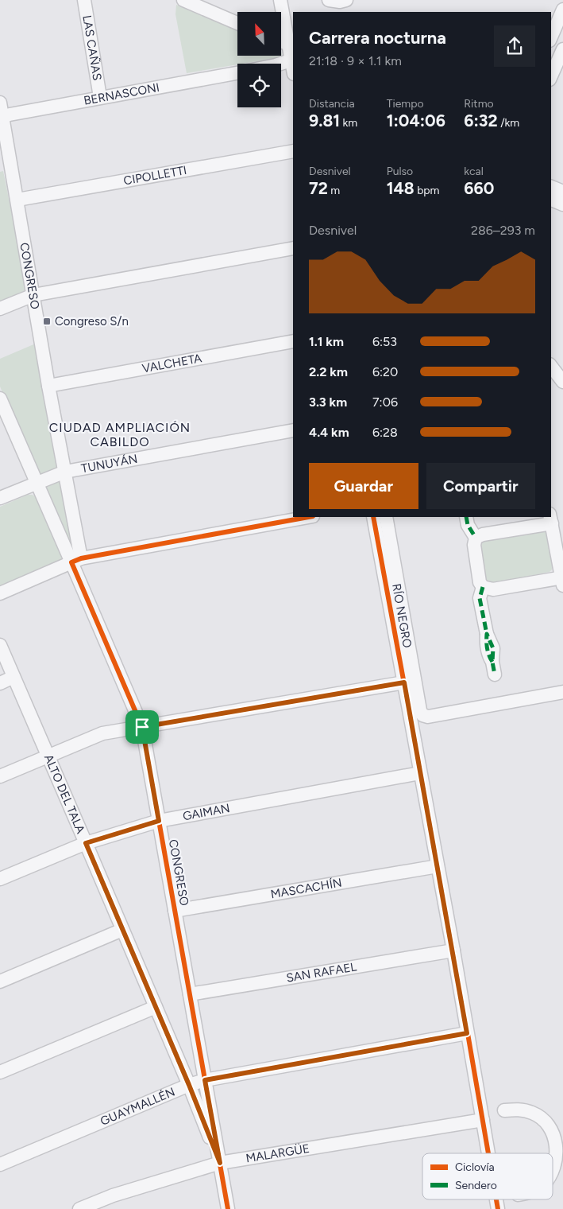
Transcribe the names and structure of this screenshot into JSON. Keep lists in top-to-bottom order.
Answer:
{
  "streets": {
    "street": [
      "LAS CAÑAS",
      "BERNASCONI",
      "CIPOLLETTI",
      "CONGRESO",
      "VALCHETA",
      "TUNUYÁN",
      "RÍO NEGRO",
      "ALTO DEL TALA",
      "GAIMAN",
      "MASCACHÍN",
      "SAN RAFAEL",
      "GUAYMALLÉN",
      "MALARGÜE"
    ]
  },
  "crossings": [
    ["LAS CAÑAS", "BERNASCONI"],
    ["BERNASCONI", "CONGRESO"],
    ["CIPOLLETTI", "CONGRESO"],
    ["CONGRESO", "VALCHETA"],
    ["CONGRESO", "TUNUYÁN"],
    ["CONGRESO", "ALTO DEL TALA"],
    ["CONGRESO", "GAIMAN"],
    ["CONGRESO", "MASCACHÍN"],
    ["CONGRESO", "SAN RAFAEL"],
    ["CONGRESO", "GUAYMALLÉN"],
    ["CONGRESO", "MALARGÜE"],
    ["RÍO NEGRO", "GAIMAN"],
    ["RÍO NEGRO", "MASCACHÍN"],
    ["RÍO NEGRO", "SAN RAFAEL"],
    ["RÍO NEGRO", "GUAYMALLÉN"],
    ["RÍO NEGRO", "MALARGÜE"],
    ["ALTO DEL TALA", "GAIMAN"],
    ["ALTO DEL TALA", "GUAYMALLÉN"],
    ["ALTO DEL TALA", "MALARGÜE"]
  ],
  "districts": ["CIUDAD AMPLIACIÓN CABILDO"],
  "places": {
    "transit": ["Congreso S/n"]
  },
  "legend": ["Ciclovía", "Sendero"],
  "north": "top left",
  "page": {
    "heading": ["Carrera nocturna", "21:18 · 9 × 1.1 km"],
    "stats": [
      ["Distancia", "9.81 km"],
      ["Tiempo", "1:04:06"],
      ["Ritmo", "6:32 /km"],
      ["Desnivel", "72 m"],
      ["Pulso", "148 bpm"],
      ["kcal", "660"]
    ],
    "chart": ["Desnivel", "286–293 m"],
    "list": [
      {
        "name": "1.1 km",
        "note": "6:53"
      },
      {
        "name": "2.2 km",
        "note": "6:20"
      },
      {
        "name": "3.3 km",
        "note": "7:06"
      },
      {
        "name": "4.4 km",
        "note": "6:28"
      }
    ],
    "buttons": ["Guardar", "Compartir"]
  }
}
